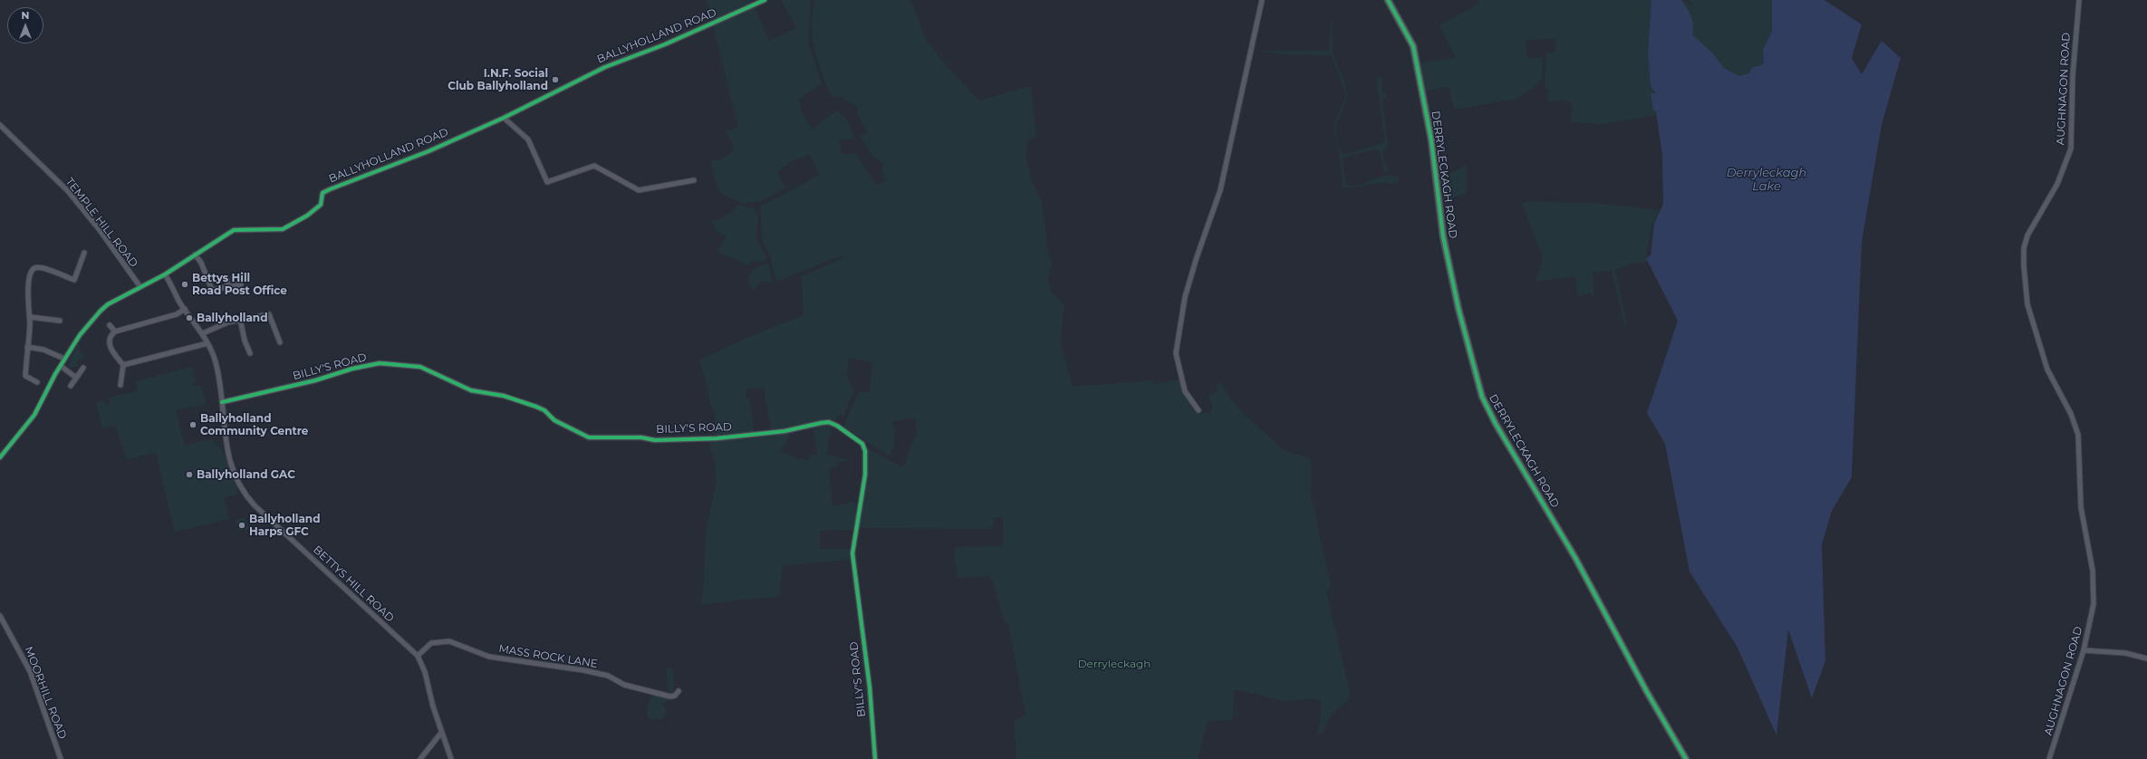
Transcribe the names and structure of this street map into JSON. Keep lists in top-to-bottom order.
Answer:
{
  "streets": {
    "street": [
      "BALLYHOLLAND ROAD",
      "AUGHNAGON ROAD",
      "DERRYLECKAGH ROAD",
      "TEMPLE HILL ROAD",
      "BILLY'S ROAD",
      "BETTYS HILL ROAD",
      "MASS ROCK LANE",
      "MOORHILL ROAD"
    ]
  },
  "crossings": [
    ["BALLYHOLLAND ROAD", "TEMPLE HILL ROAD"],
    ["BALLYHOLLAND ROAD", "BETTYS HILL ROAD"],
    ["BILLY'S ROAD", "BETTYS HILL ROAD"],
    ["BETTYS HILL ROAD", "MASS ROCK LANE"]
  ],
  "water": ["Derryleckagh Lake"],
  "parks": ["Derryleckagh"],
  "places": [
    "I.N.F. Social Club Ballyholland",
    "Bettys Hill Road Post Office",
    "Ballyholland",
    "Ballyholland Community Centre",
    "Ballyholland GAC",
    "Ballyholland Harps GFC"
  ],
  "north": "top"
}
